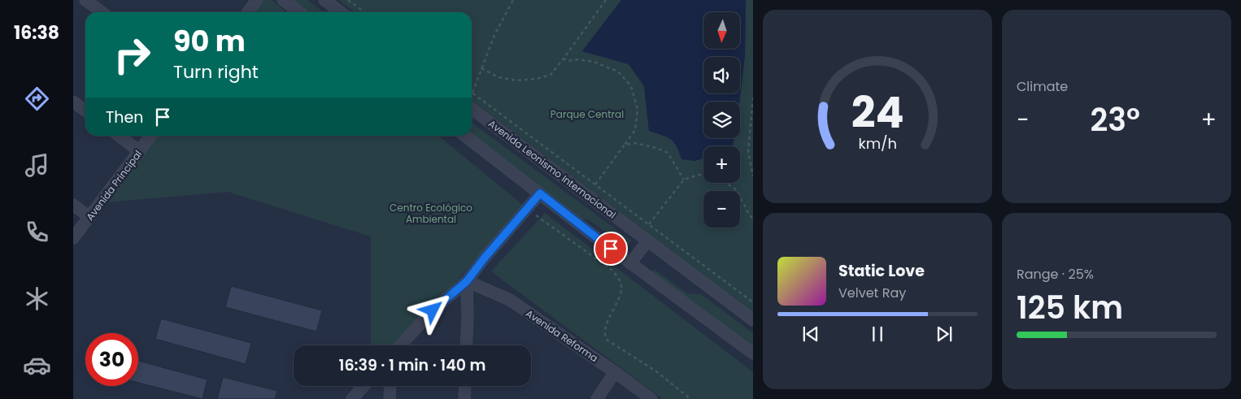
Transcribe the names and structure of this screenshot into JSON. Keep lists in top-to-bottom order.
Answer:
{
  "streets": {
    "street": ["Avenida Leonismo Internacional", "Avenida Principal", "Avenida Reforma"]
  },
  "parks": ["Parque Central", "Centro Ecológico Ambiental"],
  "north": "bottom",
  "page": {
    "tabs": "16:38",
    "tile": [
      "Climate",
      ["Range · 25%", "125 km"]
    ],
    "map_buttons": ["+", "−"],
    "turn": ["90 m", "Turn right"],
    "then": "Then",
    "heat": ["−", "23°", "+"],
    "song": ["Static Love", "Velvet Ray"],
    "limit": "30",
    "trip": "16:39 · 1 min · 140 m",
    "gauge": ["24", "km/h"]
  }
}
